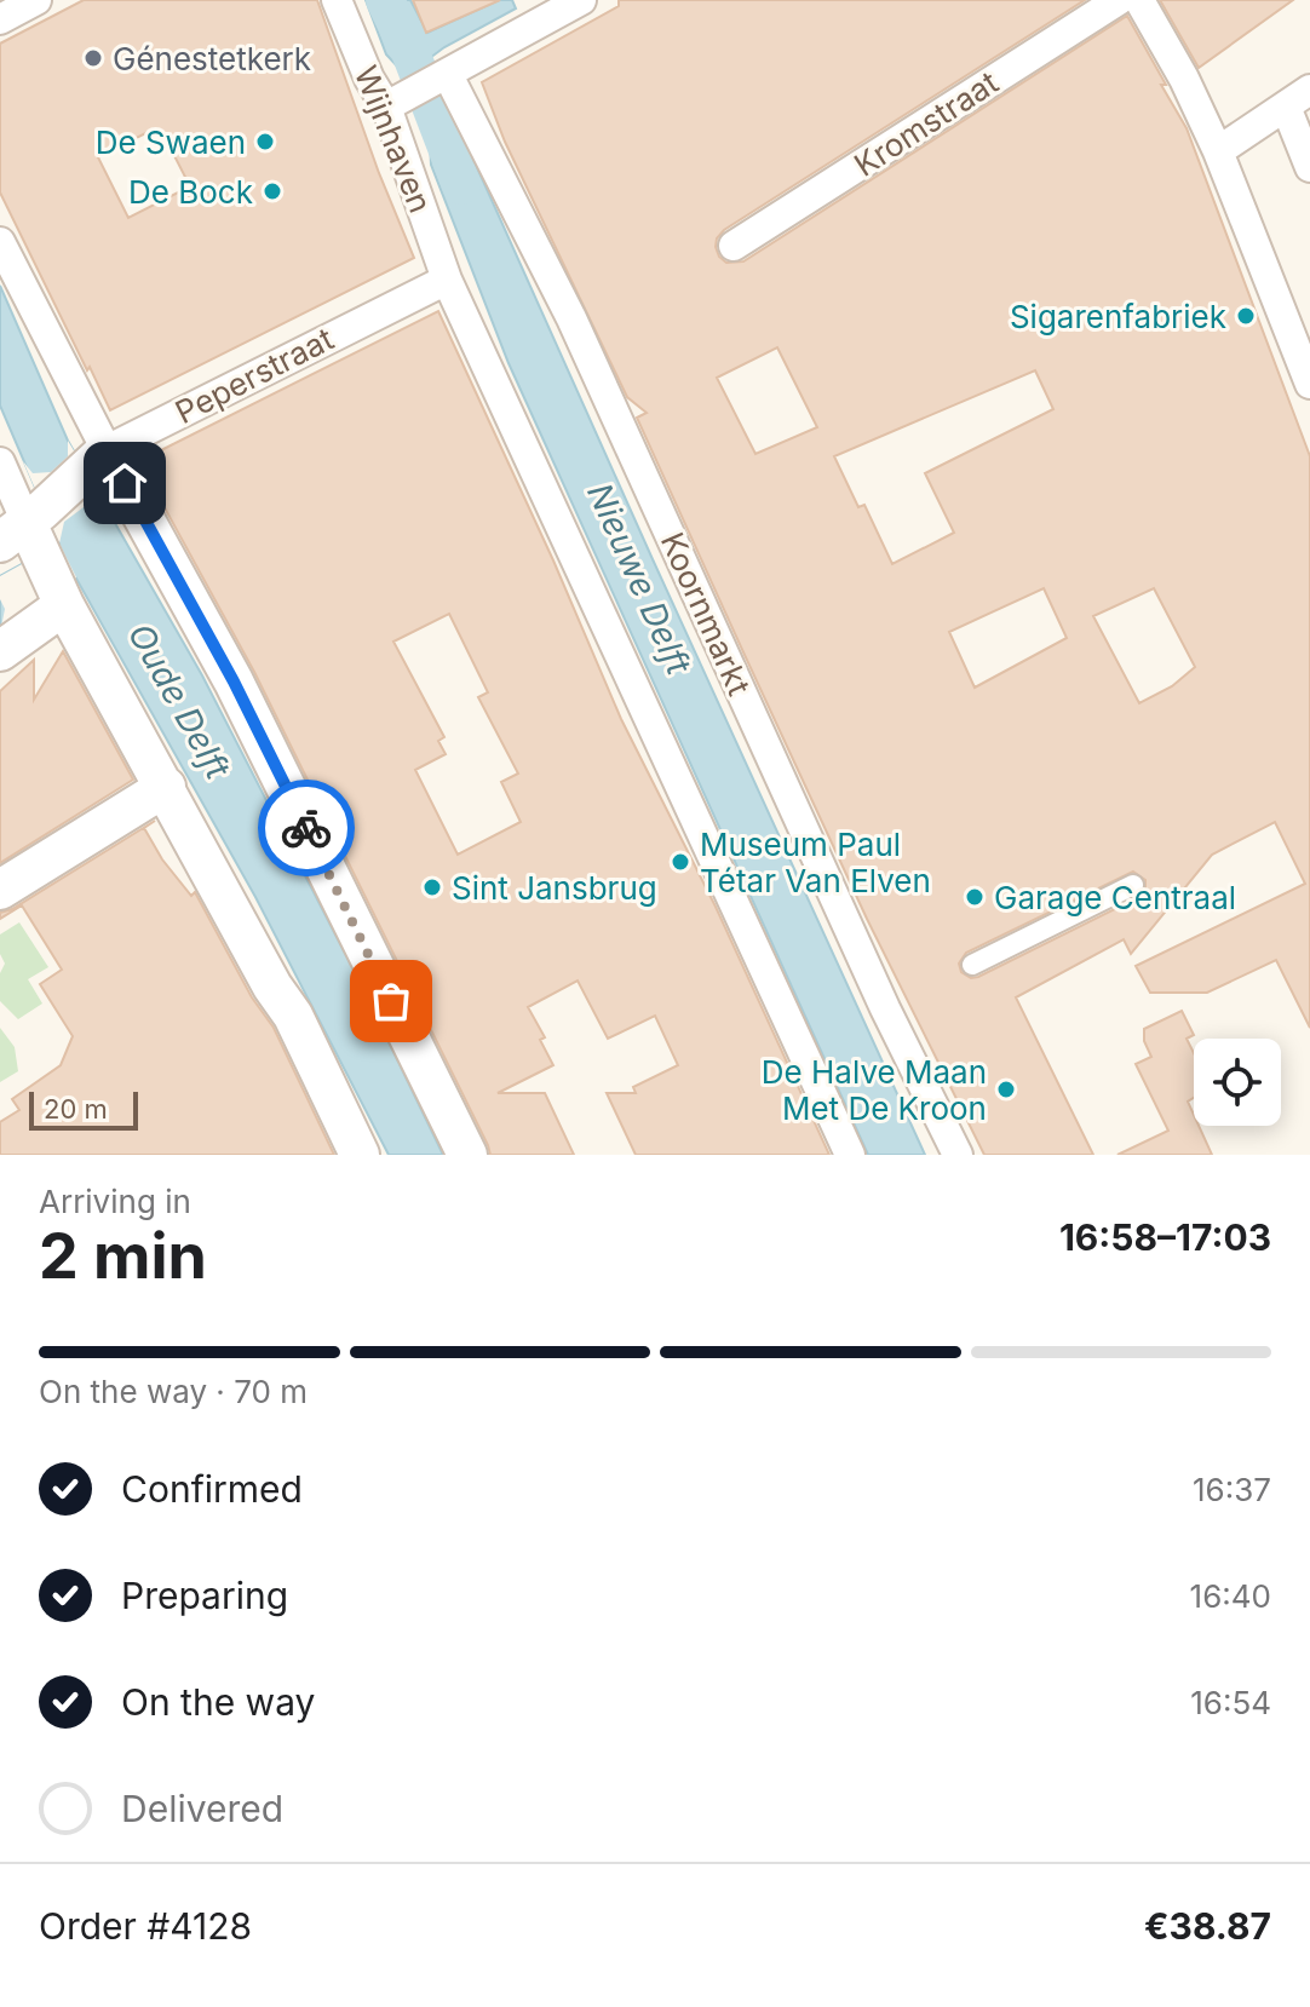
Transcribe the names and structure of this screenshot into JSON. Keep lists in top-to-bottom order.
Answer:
{
  "streets": {
    "street": [
      "Kromstraat",
      "Wijnhaven",
      "Peperstraat",
      "Koornmarkt"
    ]
  },
  "crossings": [
    ["Wijnhaven", "Peperstraat"]
  ],
  "water": ["Nieuwe Delft", "Oude Delft"],
  "places": [
    "Génestetkerk",
    "De Swaen",
    "De Bock",
    "Sigarenfabriek",
    "Museum Paul Tétar Van Elven",
    "Sint Jansbrug",
    "Garage Centraal",
    "De Halve Maan Met De Kroon"
  ],
  "scale_bar": "20 m",
  "page": {
    "scale": "20 m",
    "heading": ["2 min", "Arriving in", "16:58–17:03"],
    "panel": ["Order #4128", "€38.87"],
    "bar": "On the way · 70 m",
    "list": [
      ["Confirmed", "16:37"],
      ["Preparing", "16:40"],
      ["On the way", "16:54"],
      "Delivered"
    ]
  }
}
